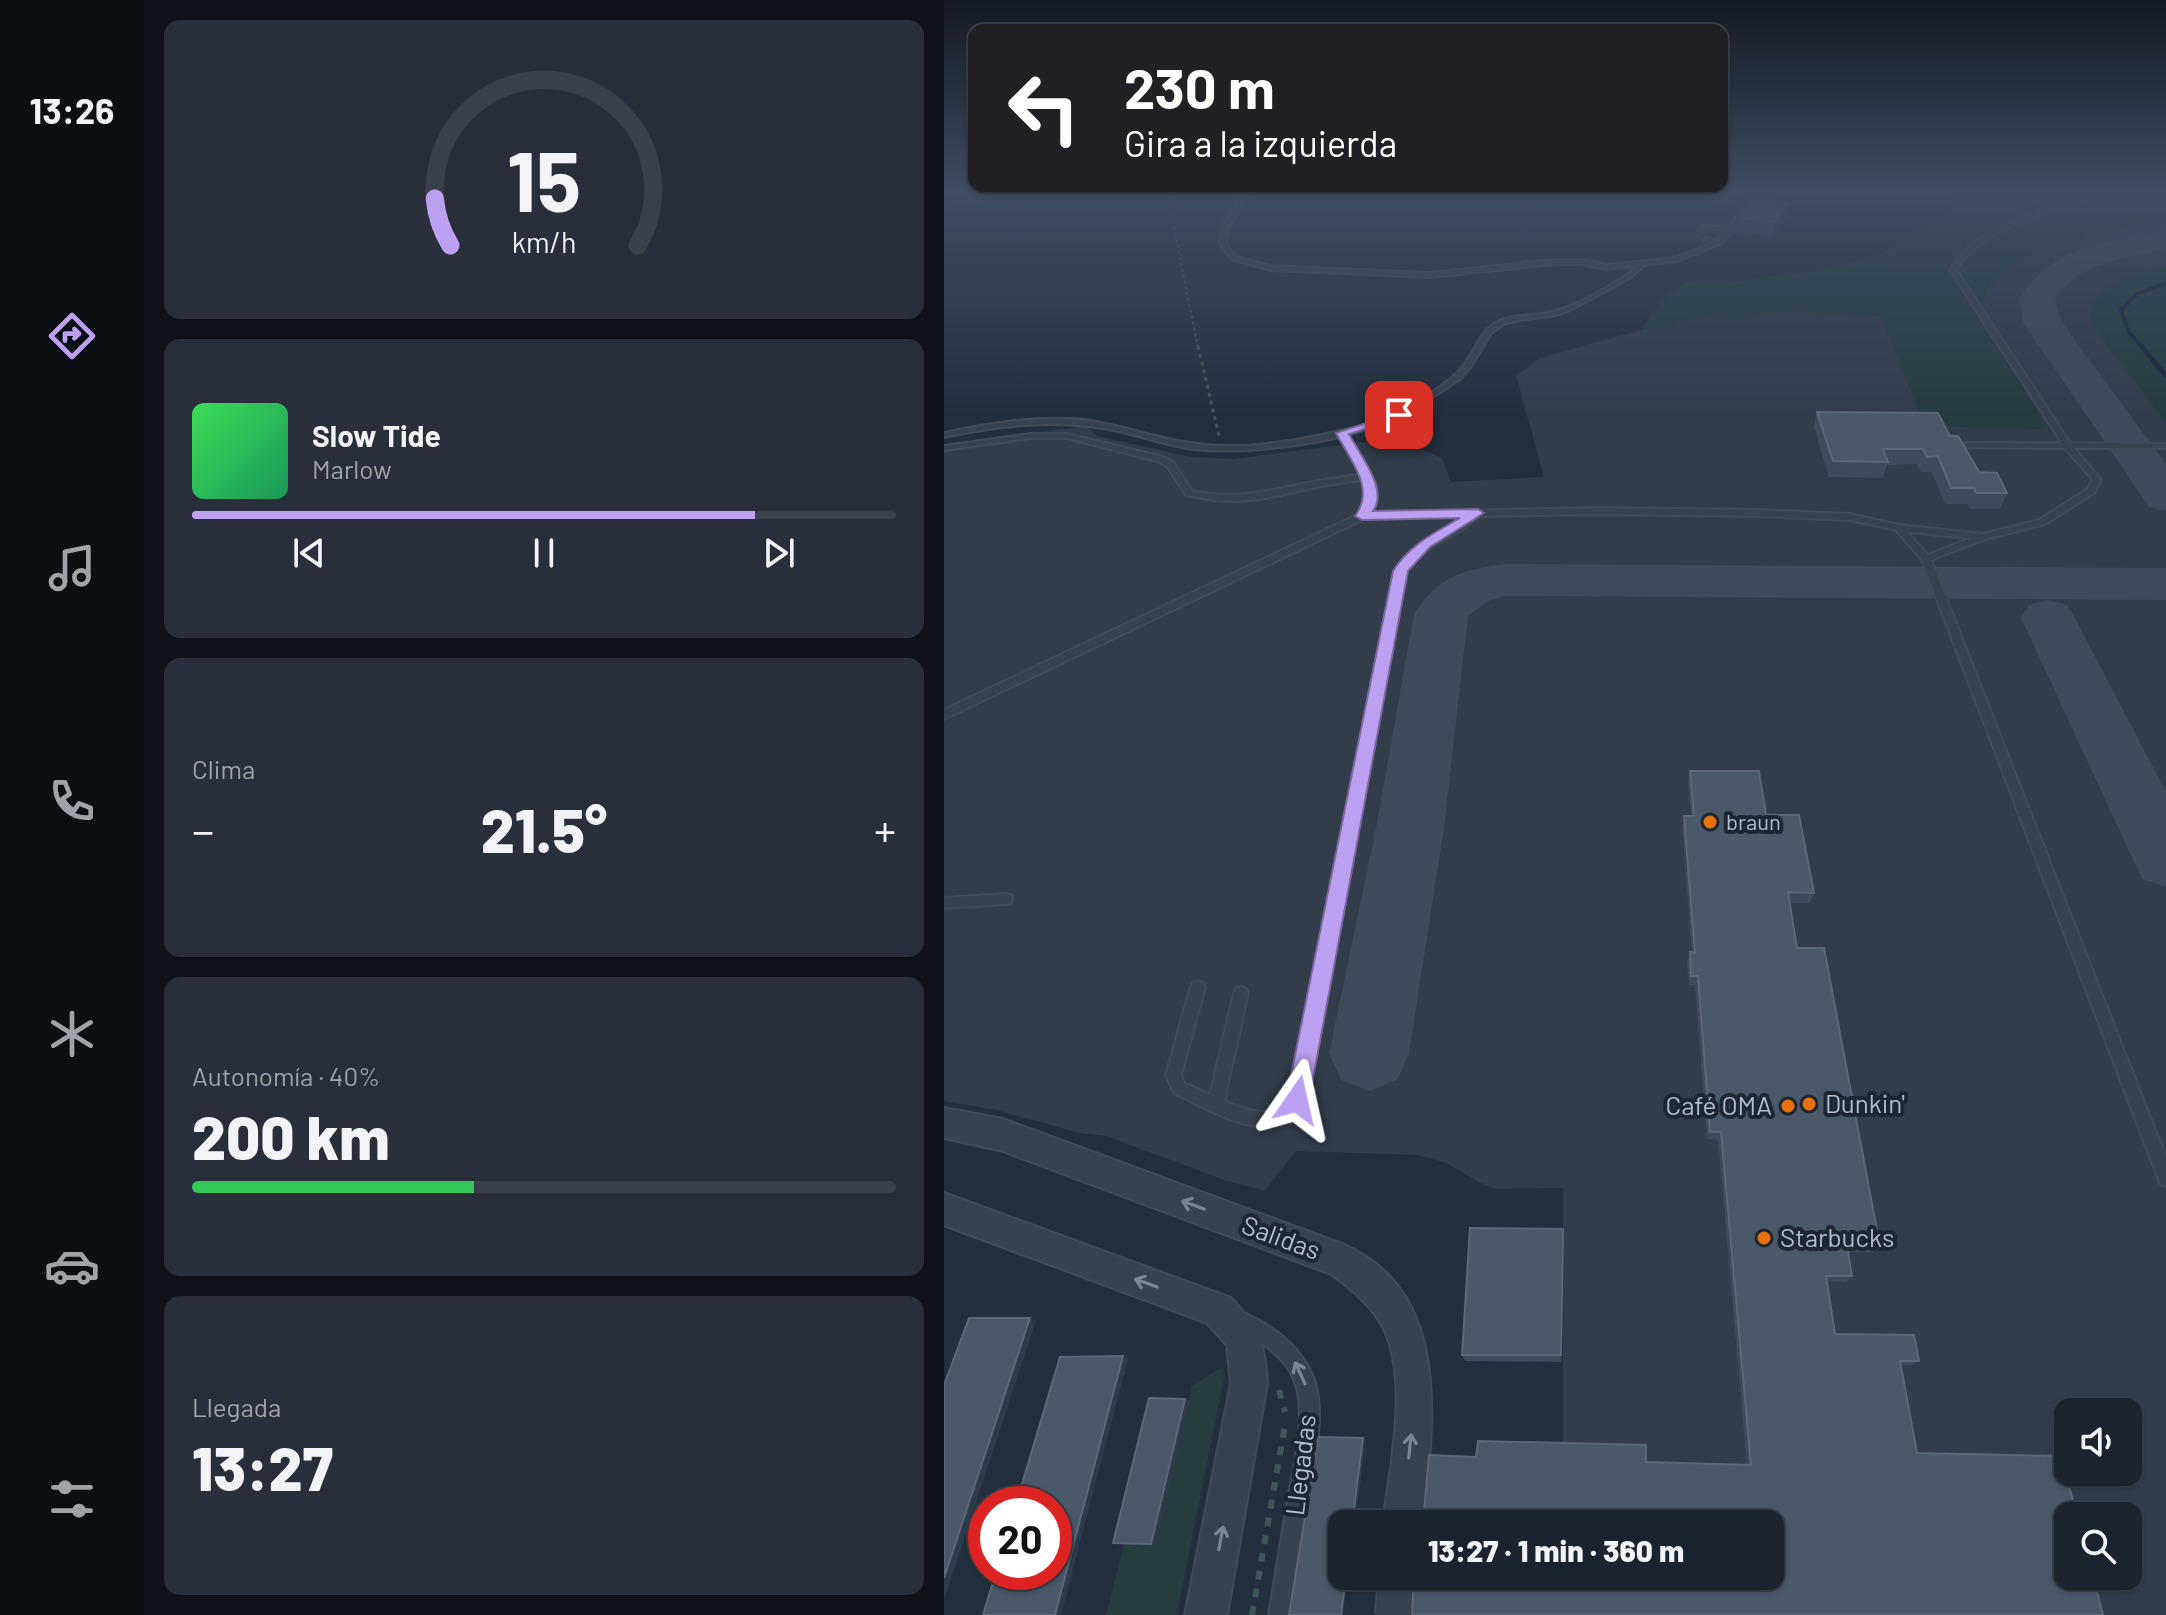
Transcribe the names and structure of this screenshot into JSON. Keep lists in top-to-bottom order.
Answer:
{
  "streets": {
    "street": ["Salidas", "Llegadas"]
  },
  "one_way": ["Salidas", "Llegadas"],
  "places": [
    "braun",
    "Dunkin'",
    "Café OMA",
    "Starbucks"
  ],
  "page": {
    "tabs": "13:26",
    "turn": ["230 m", "Gira a la izquierda"],
    "song": ["Slow Tide", "Marlow"],
    "tile": [
      "Clima",
      ["Autonomía · 40%", "200 km"],
      ["Llegada", "13:27"]
    ],
    "heat": ["−", "21.5°", "+"],
    "limit": "20",
    "trip": "13:27 · 1 min · 360 m",
    "gauge": ["15", "km/h"]
  }
}
